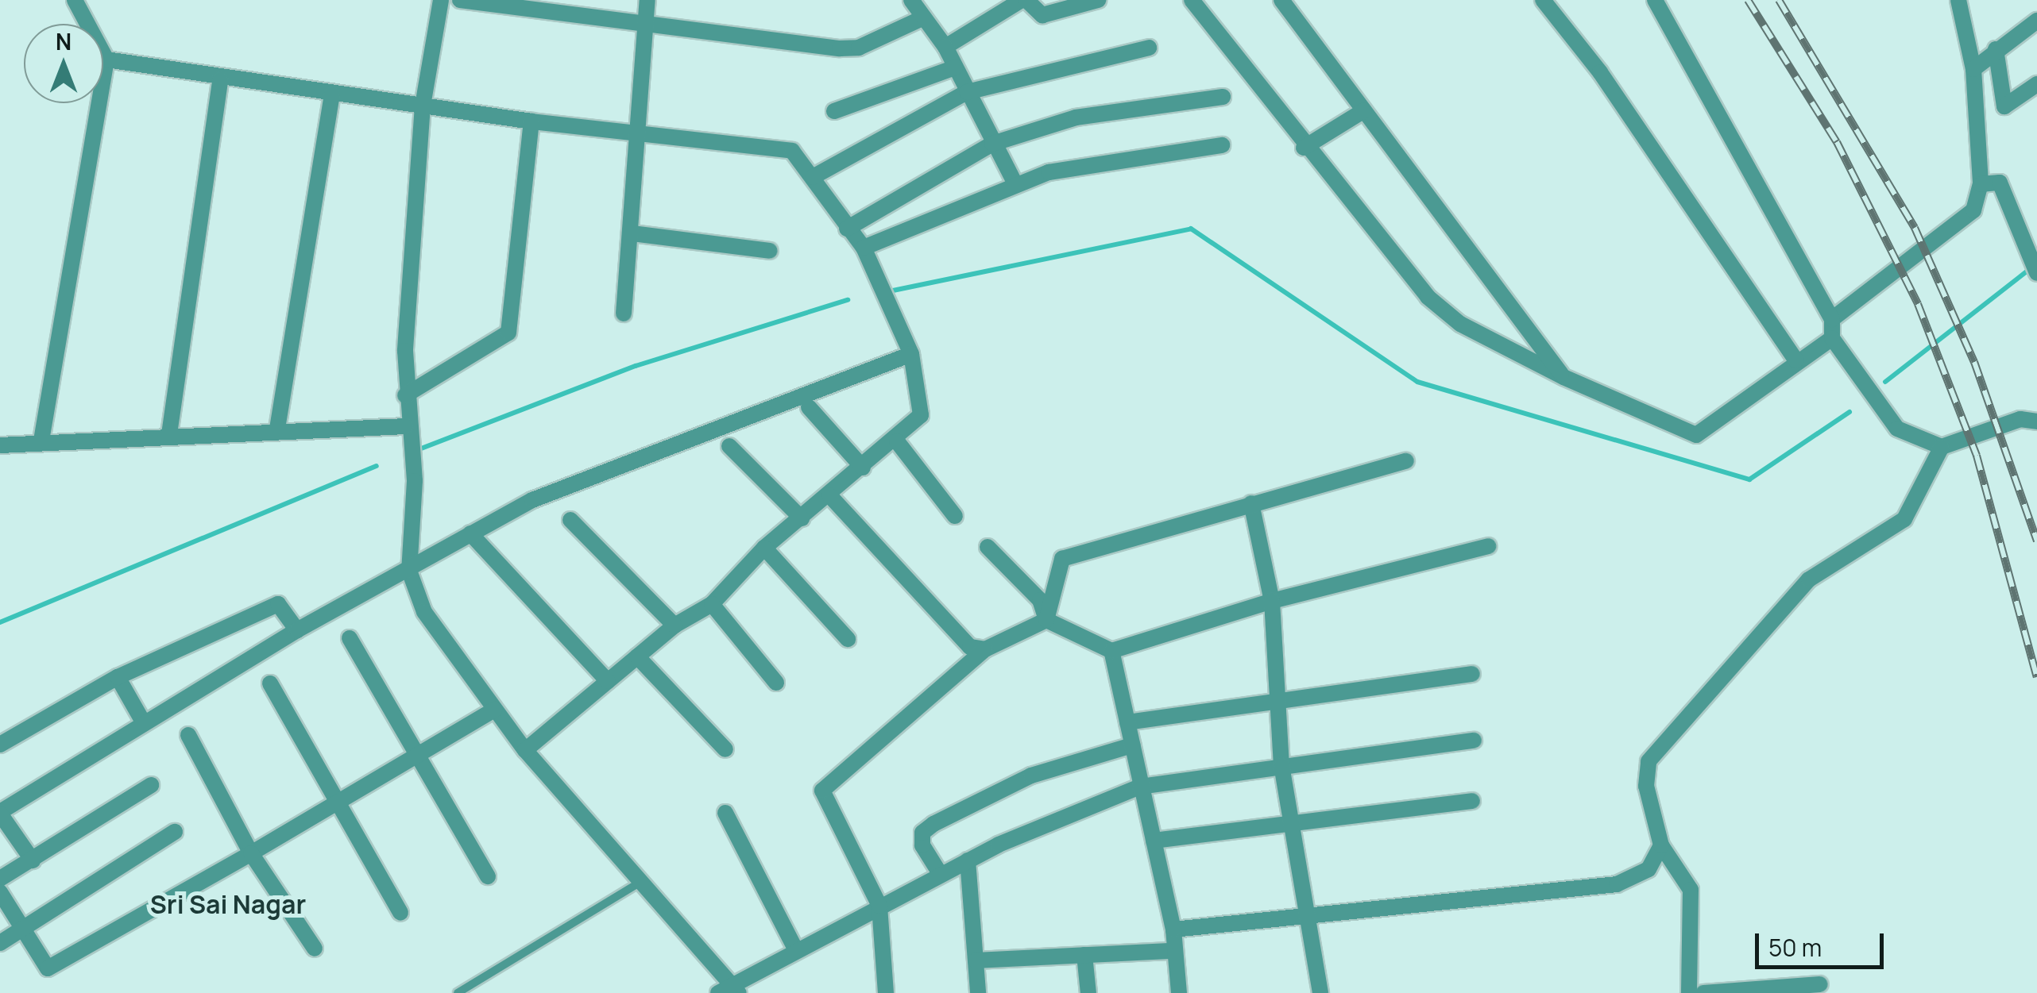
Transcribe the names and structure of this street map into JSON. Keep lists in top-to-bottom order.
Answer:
{
  "districts": ["Sri Sai Nagar"],
  "scale_bar": "50 m",
  "north": "top"
}
